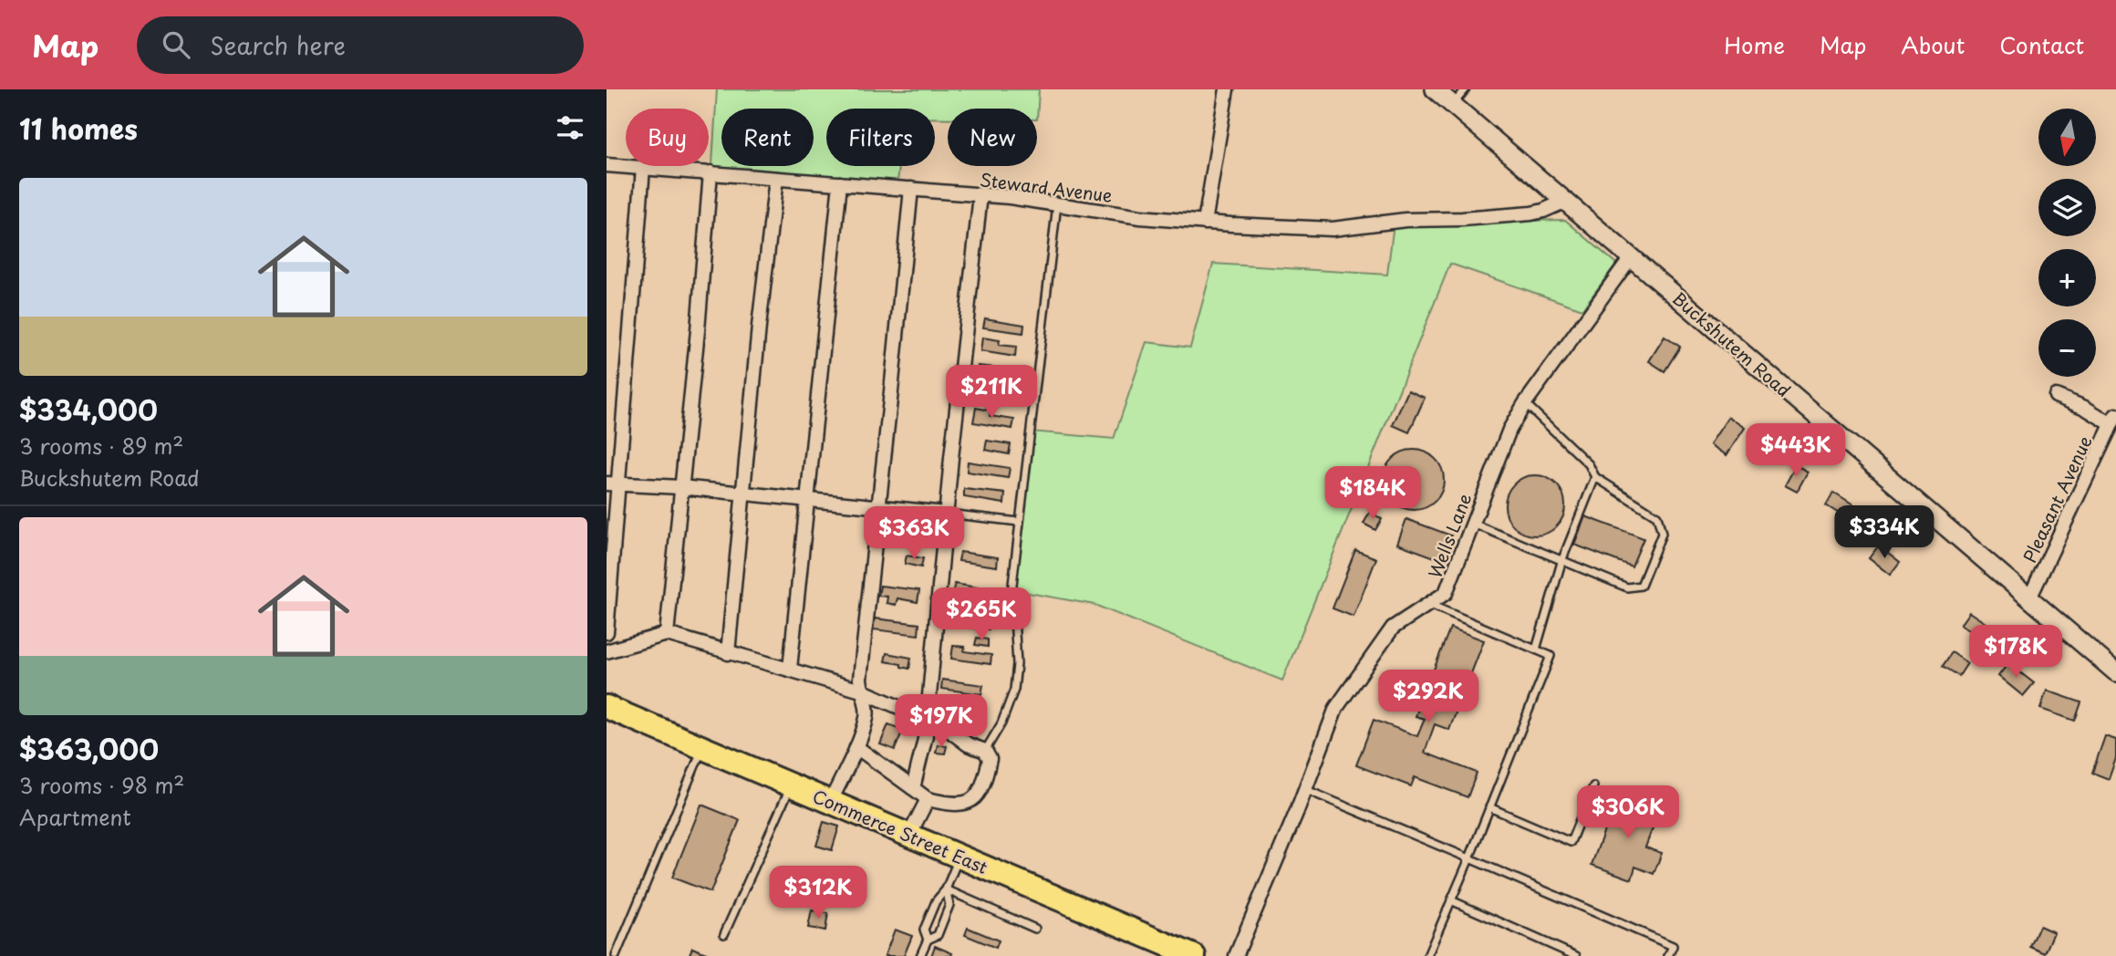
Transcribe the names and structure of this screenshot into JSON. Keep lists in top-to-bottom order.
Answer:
{
  "streets": {
    "highway": ["Commerce Street East"],
    "main road": ["Buckshutem Road"],
    "street": ["Steward Avenue", "Pleasant Avenue", "Wells Lane"]
  },
  "crossings": [
    ["Steward Avenue", "Buckshutem Road"],
    ["Buckshutem Road", "Pleasant Avenue"],
    ["Buckshutem Road", "Wells Lane"]
  ],
  "north": "bottom",
  "page": {
    "header": "Map",
    "search": "Search here",
    "nav": [
      "Home",
      "Map",
      "About",
      "Contact"
    ],
    "heading": "11 homes",
    "map_buttons": ["+", "−"],
    "chip": [
      "Buy",
      "Rent",
      "Filters",
      "New"
    ],
    "list": [
      {
        "name": "$334,000",
        "note": "3 rooms · 89 m² · Buckshutem Road"
      },
      {
        "name": "$363,000",
        "note": "3 rooms · 98 m² · Apartment"
      }
    ],
    "price": [
      "$211K",
      "$443K",
      "$184K",
      "$334K",
      "$363K",
      "$265K",
      "$178K",
      "$292K",
      "$197K",
      "$306K",
      "$312K"
    ]
  }
}
